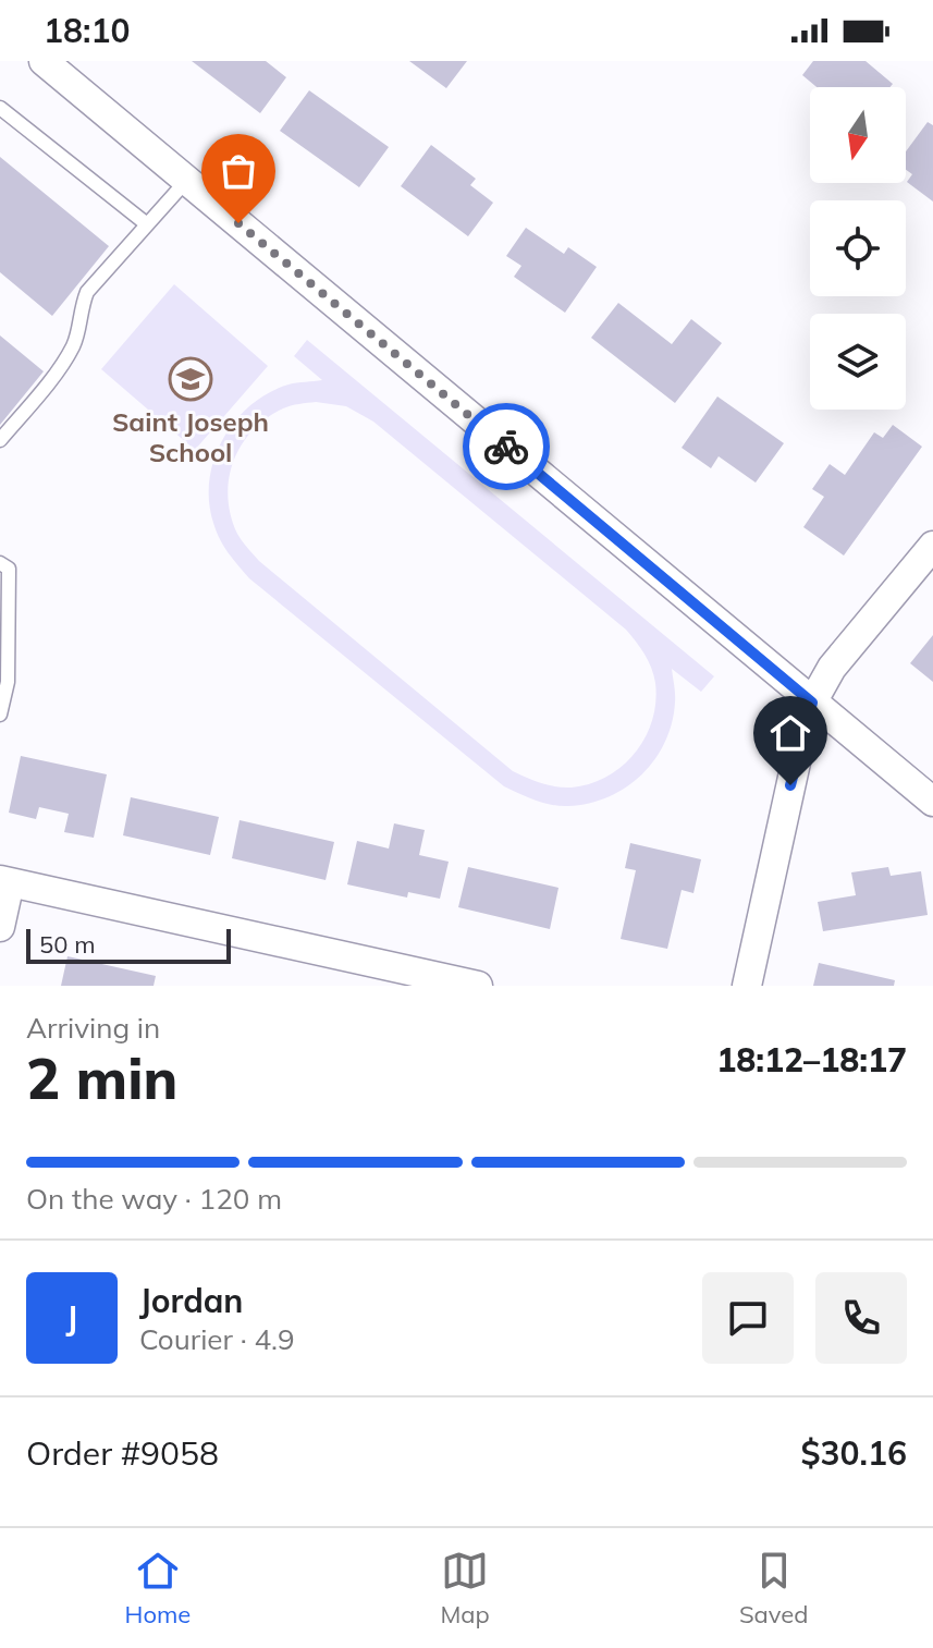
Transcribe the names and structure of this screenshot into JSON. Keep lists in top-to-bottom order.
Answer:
{
  "places": {
    "school or university": ["Saint Joseph School"]
  },
  "scale_bar": "50 m",
  "north": "bottom",
  "page": {
    "status": "18:10",
    "scale": "50 m",
    "heading": ["2 min", "Arriving in", "18:12–18:17"],
    "panel": [
      "Jordan",
      "Courier · 4.9",
      "Order #9058",
      "$30.16"
    ],
    "bar": "On the way · 120 m",
    "round": "J",
    "tabs": ["Home", "Map", "Saved"]
  }
}
